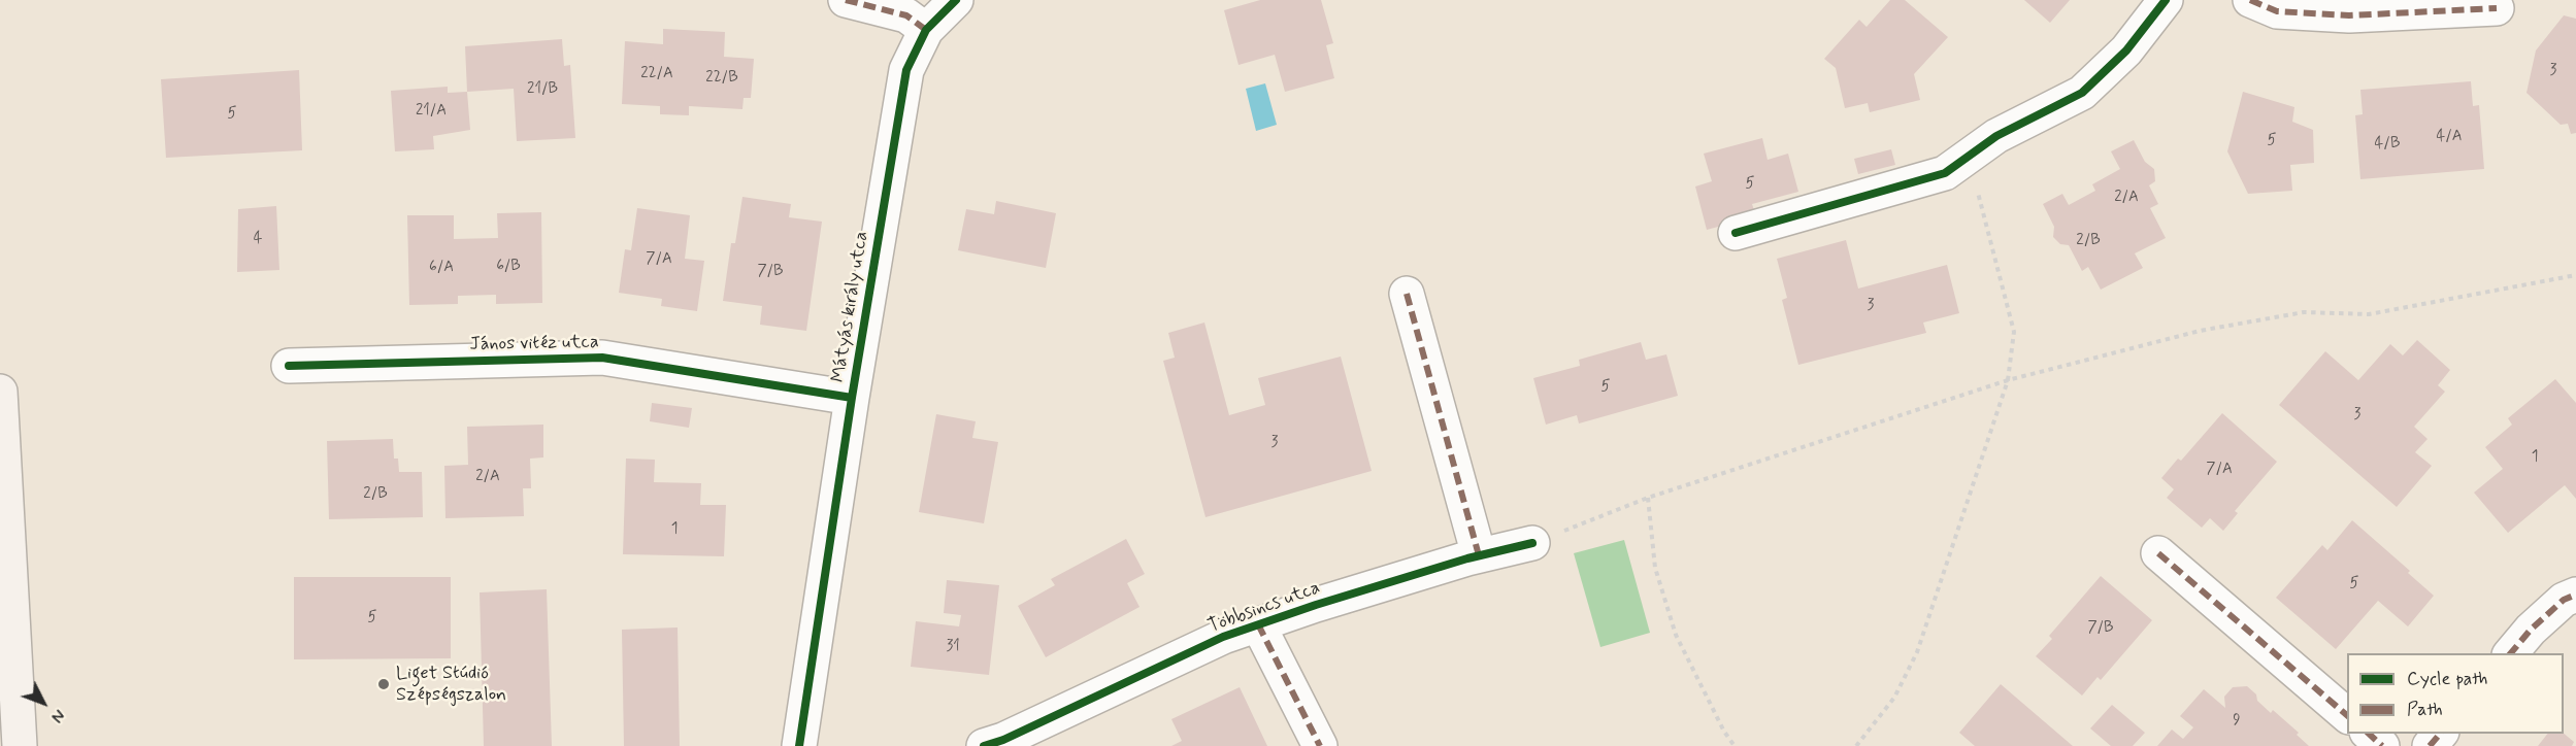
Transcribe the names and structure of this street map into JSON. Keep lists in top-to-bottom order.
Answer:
{
  "streets": {
    "street": ["Mátyás király utca", "János vitéz utca", "Többsincs utca"]
  },
  "crossings": [
    ["Mátyás király utca", "János vitéz utca"]
  ],
  "places": ["Liget Stúdió Szépségszalon"],
  "house_numbers": [
    "3",
    "22/A",
    "22/B",
    "21/B",
    "21/A",
    "5",
    "4/A",
    "5",
    "4/B",
    "5",
    "2/A",
    "4",
    "2/B",
    "7/A",
    "6/B",
    "6/A",
    "7/B",
    "3",
    "5",
    "3",
    "3",
    "1",
    "7/A",
    "2/A",
    "2/B",
    "1",
    "5",
    "5",
    "7/B",
    "31",
    "9"
  ],
  "legend": ["Cycle path", "Path"],
  "north": "bottom right"
}
